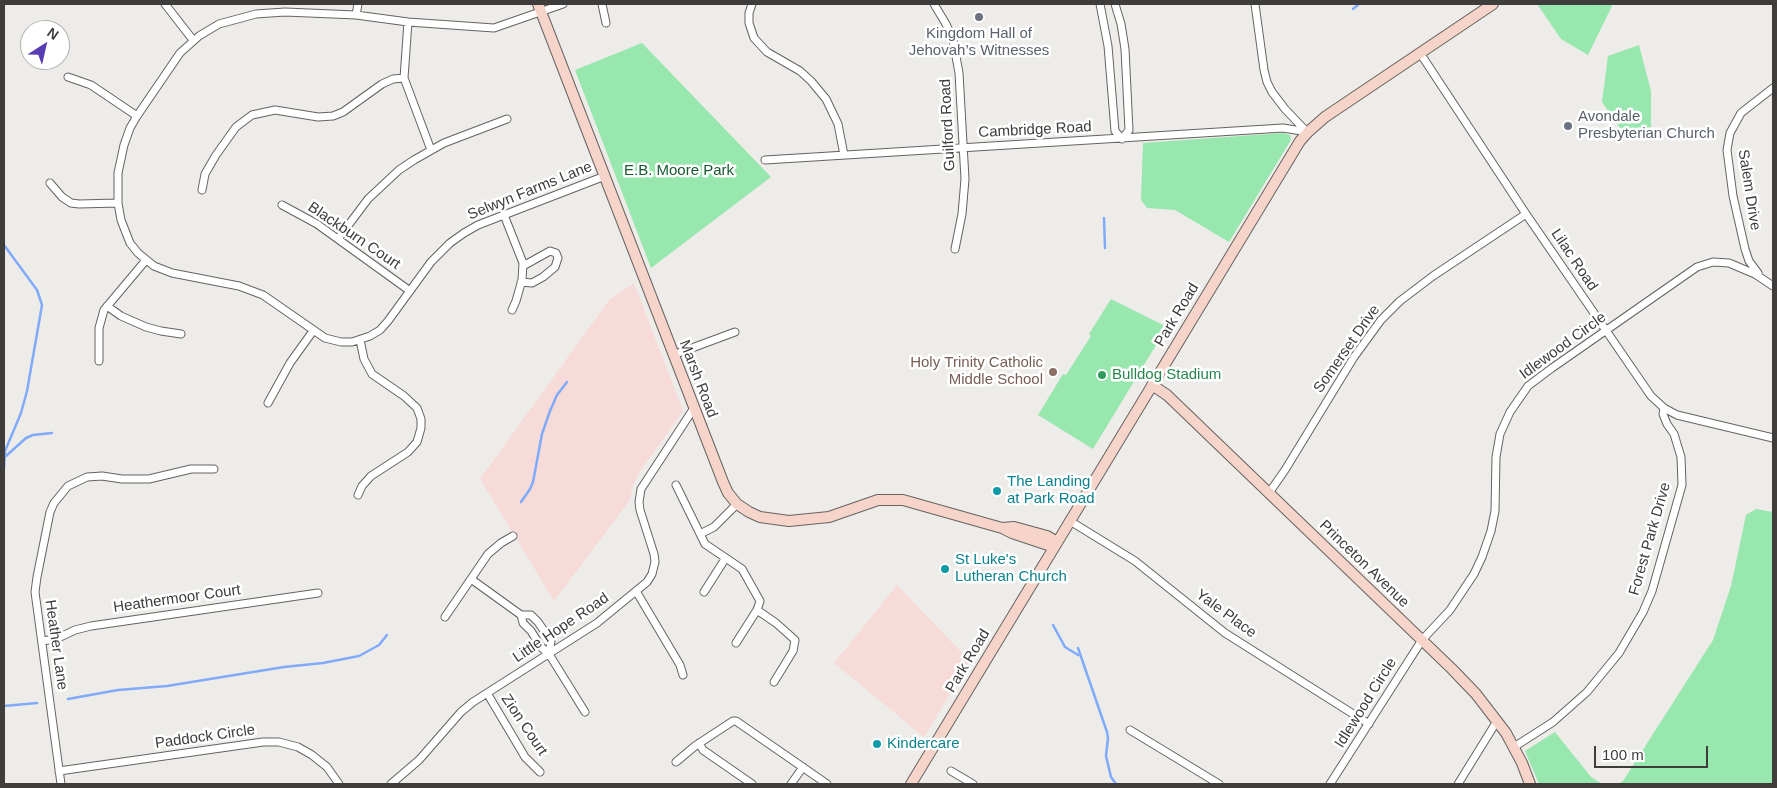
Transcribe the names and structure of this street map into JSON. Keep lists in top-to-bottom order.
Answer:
{
  "streets": {
    "street": [
      "Guilford Road",
      "Cambridge Road",
      "Salem Drive",
      "Selwyn Farms Lane",
      "Blackburn Court",
      "Lilac Road",
      "Park Road",
      "Idlewood Circle",
      "Somerset Drive",
      "Marsh Road",
      "Forest Park Drive",
      "Princeton Avenue",
      "Heathermoor Court",
      "Yale Place",
      "Little Hope Road",
      "Heather Lane",
      "Zion Court",
      "Paddock Circle"
    ]
  },
  "crossings": [
    ["Guilford Road", "Cambridge Road"],
    ["Cambridge Road", "Park Road"],
    ["Salem Drive", "Idlewood Circle"],
    ["Selwyn Farms Lane", "Blackburn Court"],
    ["Selwyn Farms Lane", "Marsh Road"],
    ["Lilac Road", "Park Road"],
    ["Lilac Road", "Idlewood Circle"],
    ["Lilac Road", "Somerset Drive"],
    ["Lilac Road", "Forest Park Drive"],
    ["Park Road", "Marsh Road"],
    ["Park Road", "Princeton Avenue"],
    ["Park Road", "Yale Place"],
    ["Idlewood Circle", "Princeton Avenue"],
    ["Idlewood Circle", "Yale Place"],
    ["Somerset Drive", "Princeton Avenue"],
    ["Marsh Road", "Little Hope Road"],
    ["Forest Park Drive", "Princeton Avenue"],
    ["Heathermoor Court", "Heather Lane"],
    ["Little Hope Road", "Zion Court"],
    ["Heather Lane", "Paddock Circle"]
  ],
  "parks": ["E.B. Moore Park"],
  "places": [
    "Kingdom Hall of Jehovah’s Witnesses",
    "Avondale Presbyterian Church",
    "Holy Trinity Catholic Middle School",
    "Bulldog Stadium",
    "The Landing at Park Road",
    "St Luke's Lutheran Church",
    "Kindercare"
  ],
  "scale_bar": "100 m",
  "north": "top right"
}
